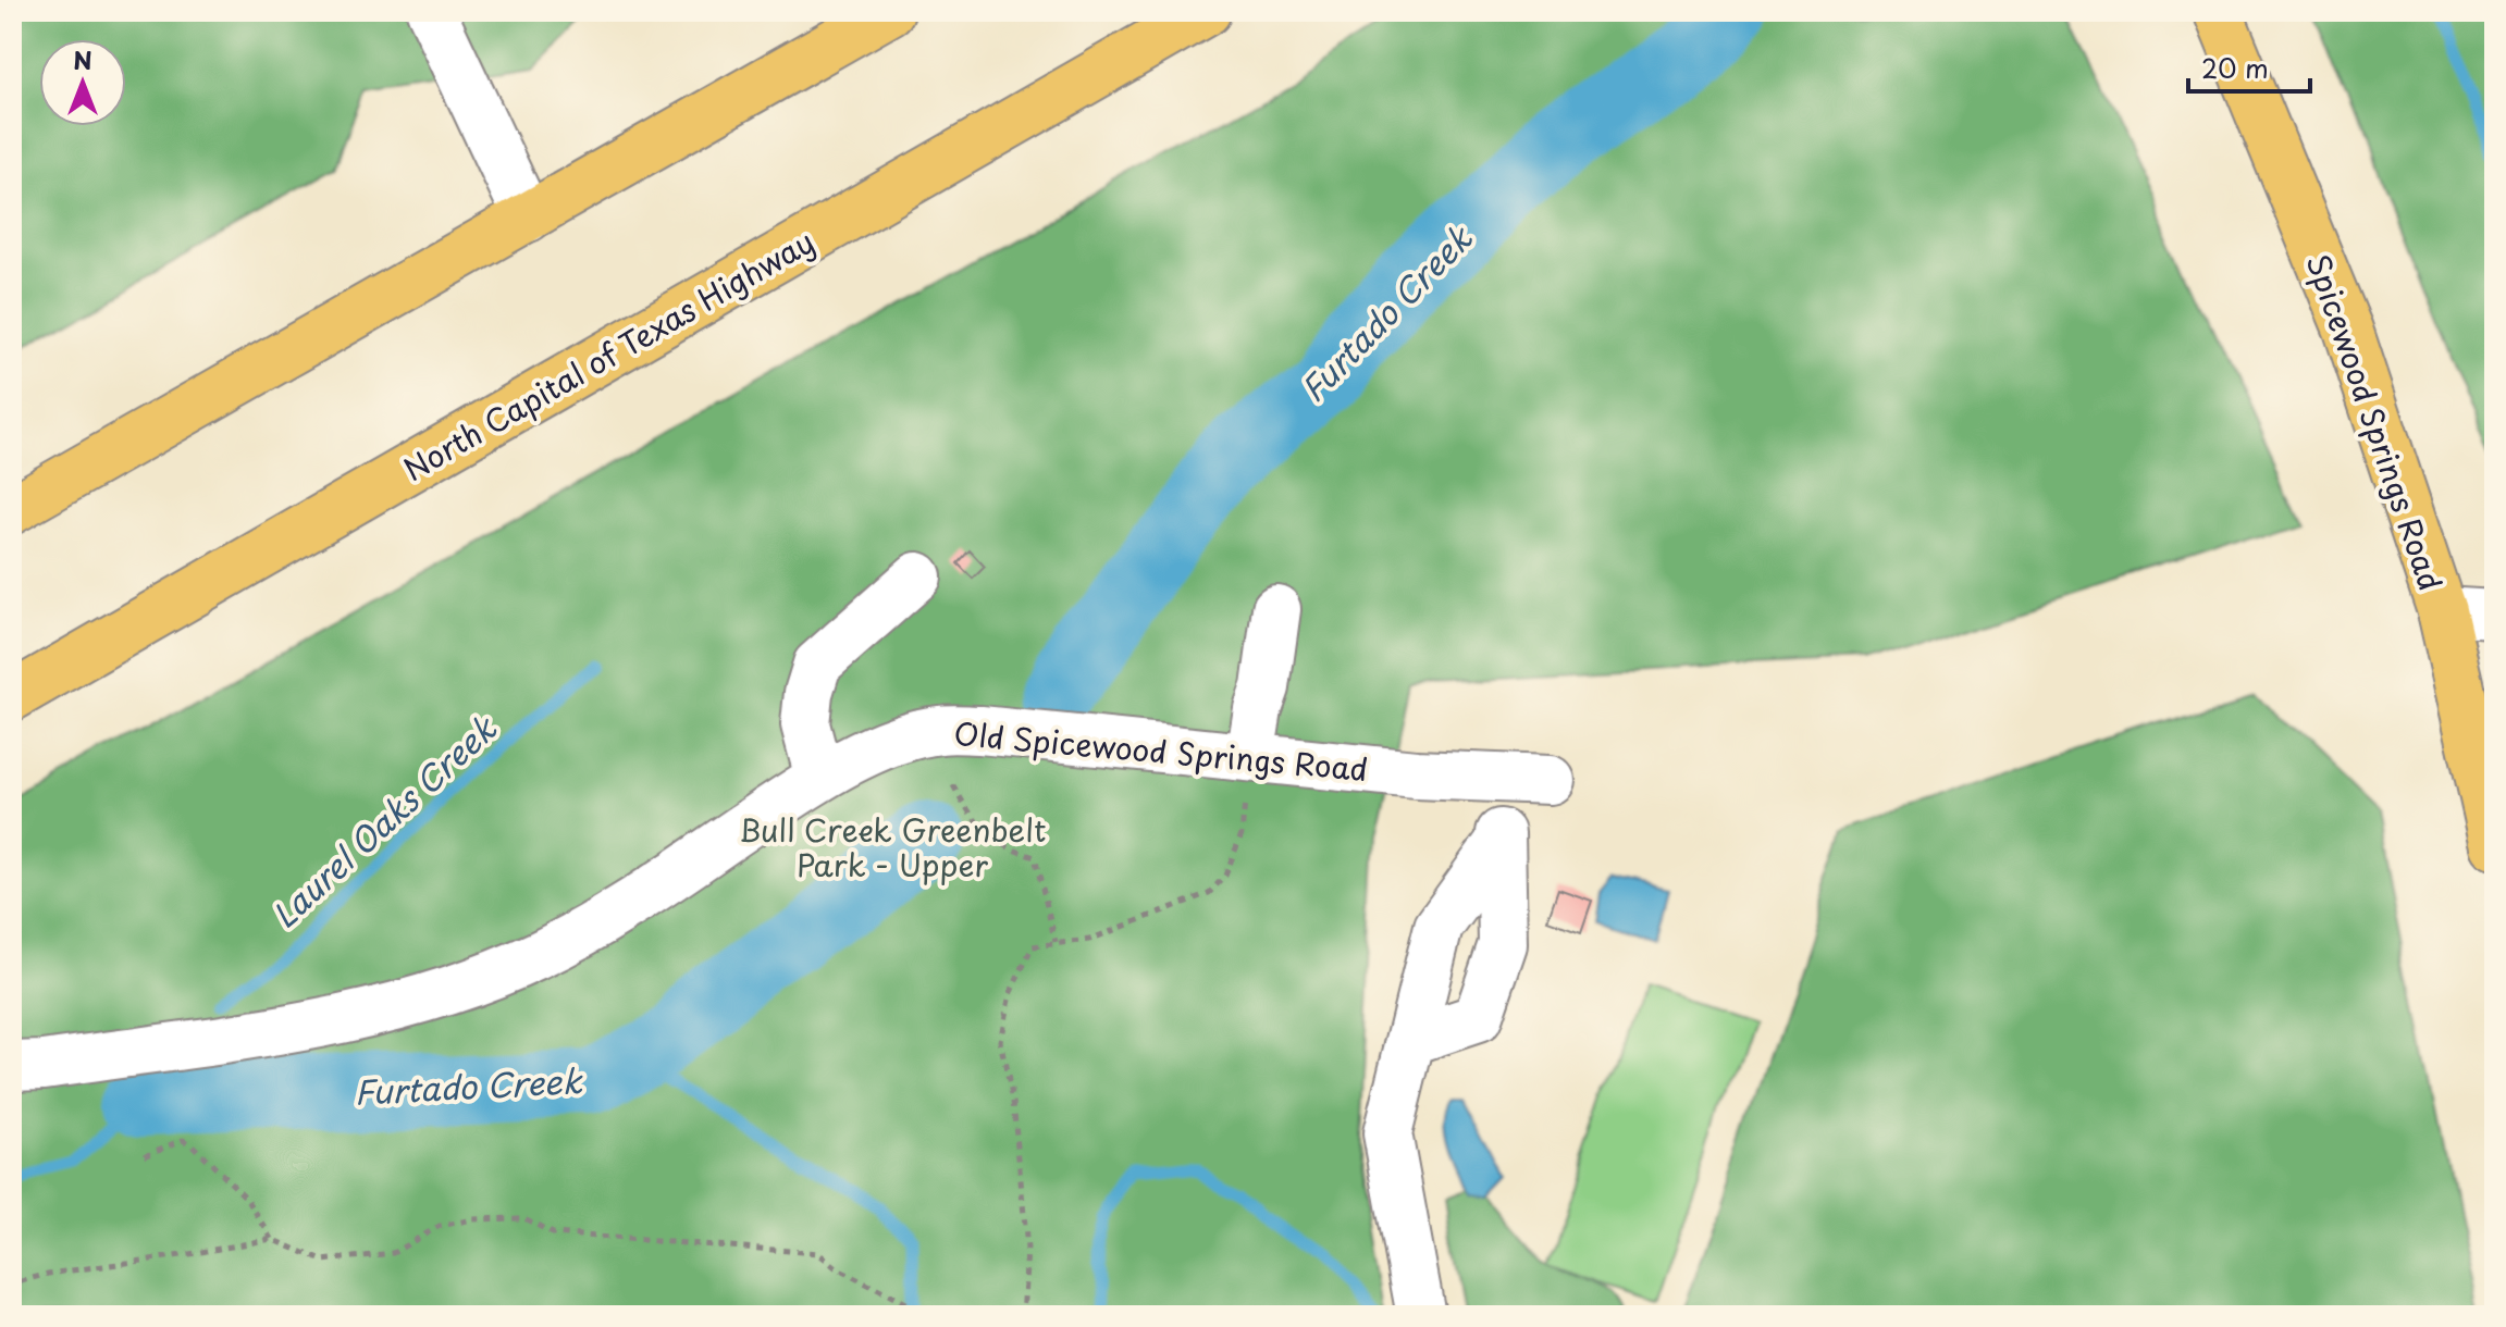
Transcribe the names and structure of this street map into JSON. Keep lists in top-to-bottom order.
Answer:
{
  "streets": {
    "main road": ["North Capital of Texas Highway", "Spicewood Springs Road"],
    "street": ["Old Spicewood Springs Road"]
  },
  "water": ["Furtado Creek", "Laurel Oaks Creek"],
  "parks": ["Bull Creek Greenbelt Park - Upper"],
  "scale_bar": "20 m",
  "north": "top"
}
